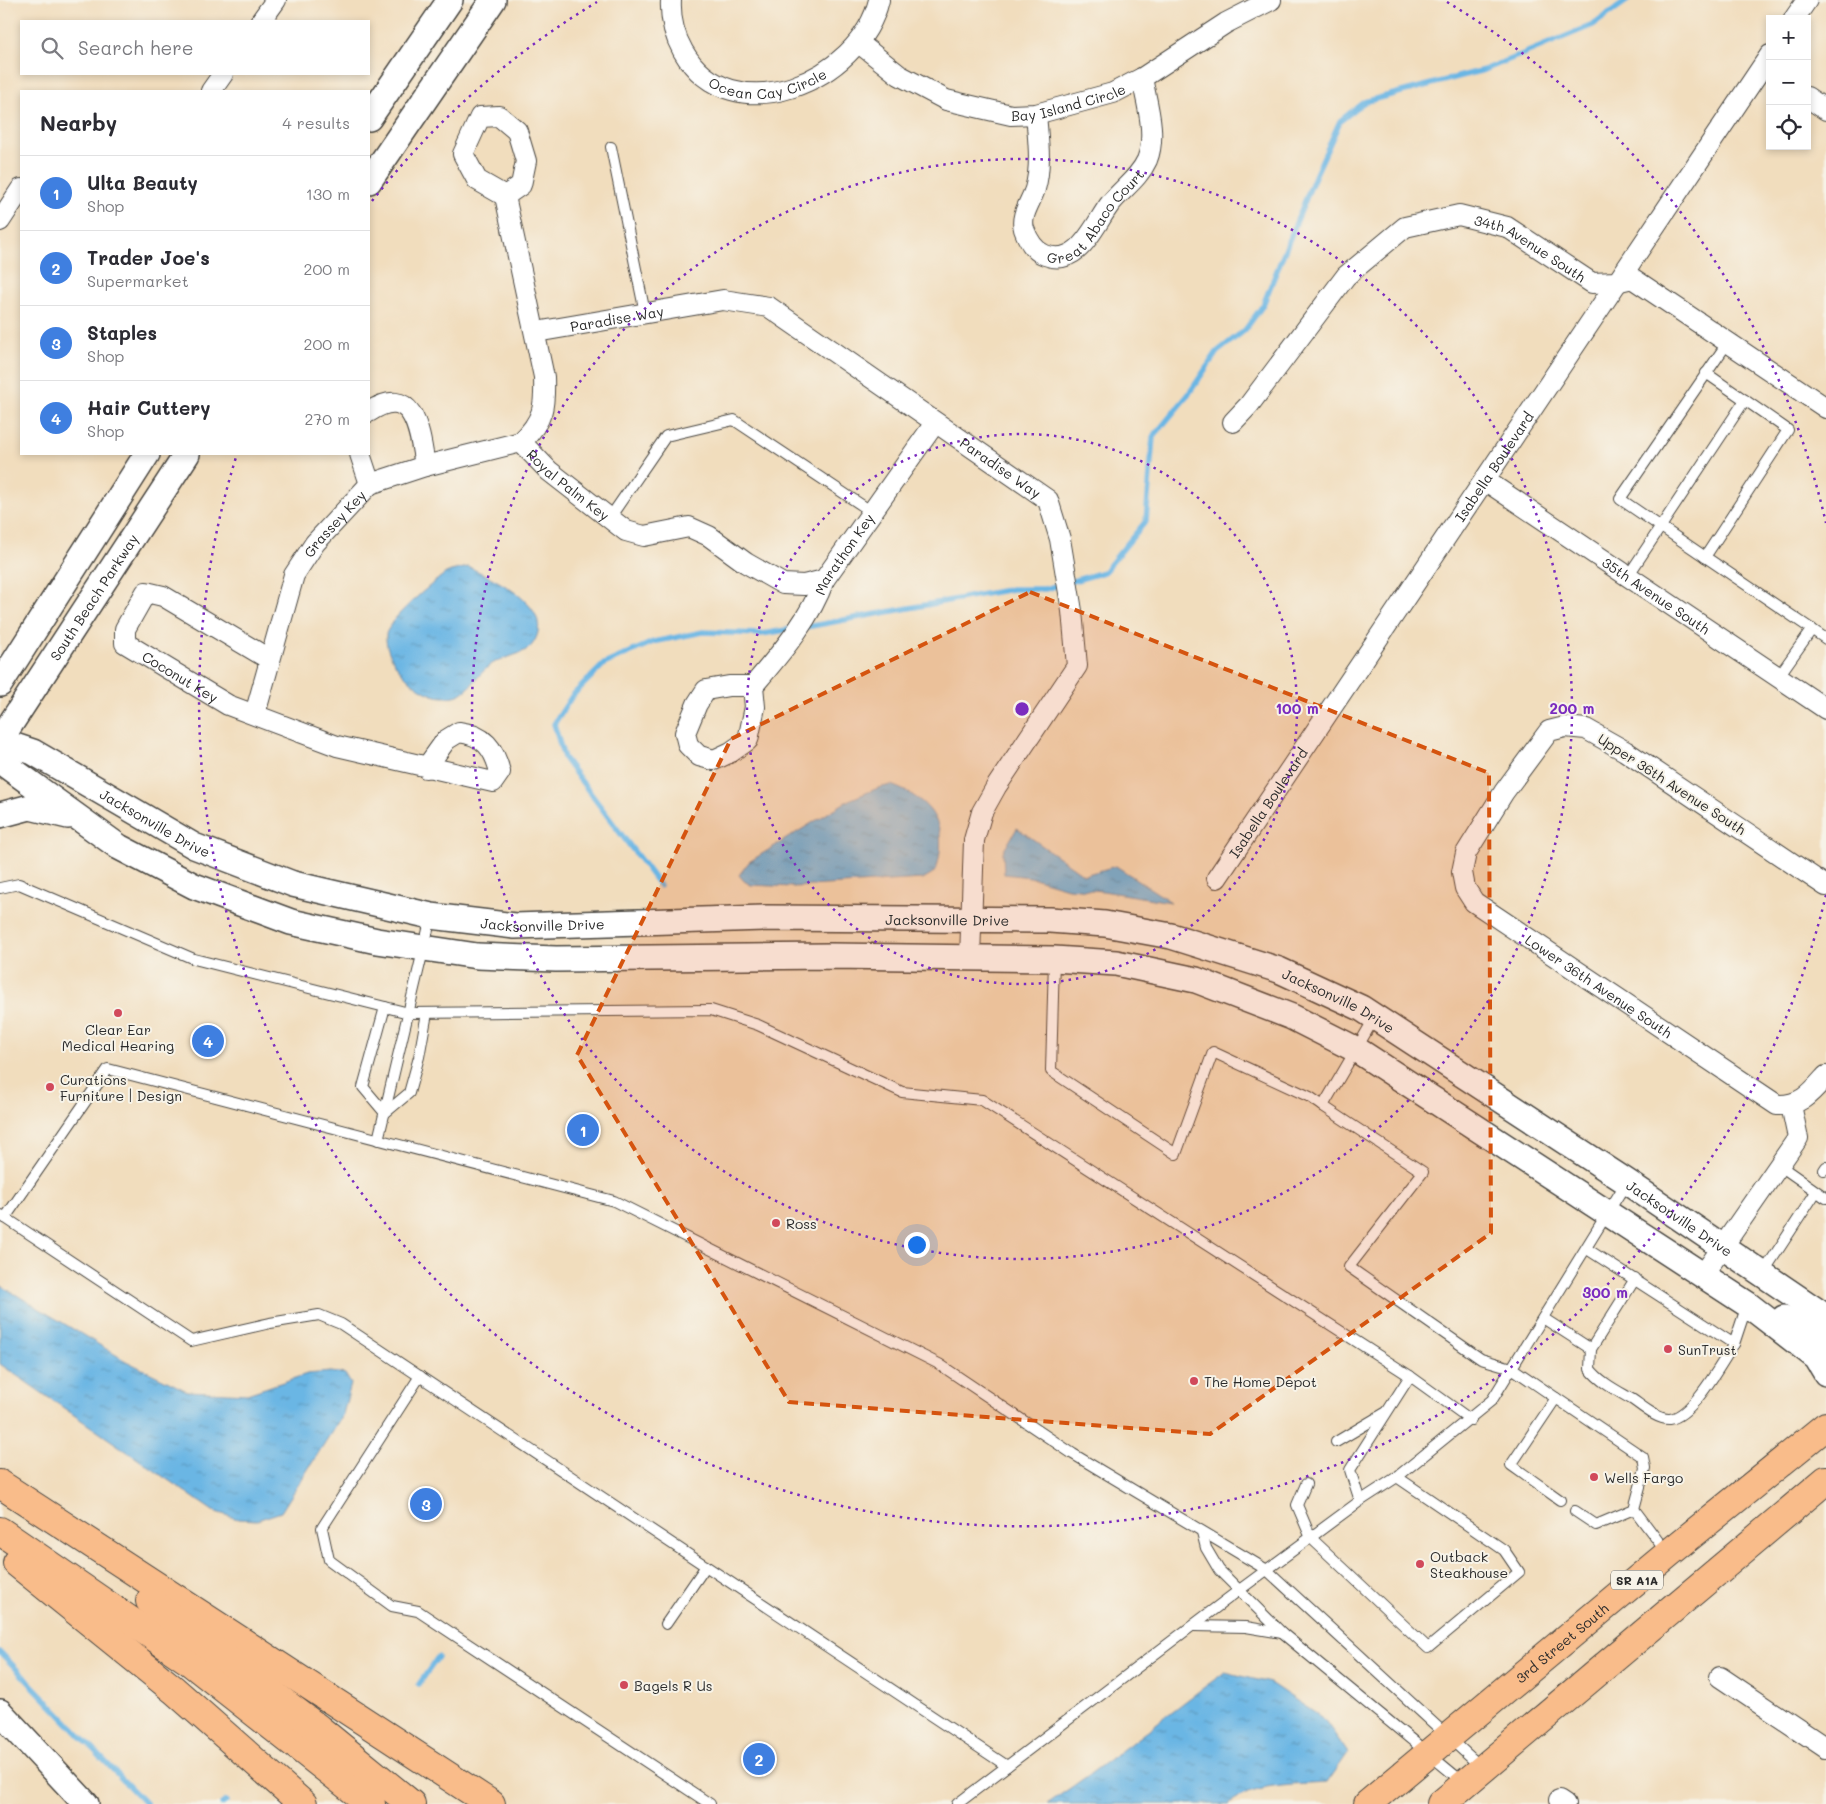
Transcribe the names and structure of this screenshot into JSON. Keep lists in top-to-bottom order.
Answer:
{
  "streets": {
    "main road": ["SR A1A", "3rd Street South"],
    "street": [
      "Ocean Cay Circle",
      "Bay Island Circle",
      "Great Abaco Court",
      "34th Avenue South",
      "Paradise Way",
      "Isabella Boulevard",
      "Royal Palm Key",
      "Grassey Key",
      "Marathon Key",
      "35th Avenue South",
      "South Beach Parkway",
      "Coconut Key",
      "Upper 36th Avenue South",
      "Jacksonville Drive",
      "Lower 36th Avenue South"
    ]
  },
  "crossings": [
    ["Ocean Cay Circle", "Bay Island Circle"],
    ["Bay Island Circle", "Great Abaco Court"],
    ["34th Avenue South", "Isabella Boulevard"],
    ["Paradise Way", "Royal Palm Key"],
    ["Paradise Way", "Marathon Key"],
    ["Paradise Way", "Jacksonville Drive"],
    ["Isabella Boulevard", "35th Avenue South"],
    ["Royal Palm Key", "Grassey Key"],
    ["Royal Palm Key", "Marathon Key"],
    ["Grassey Key", "Coconut Key"],
    ["South Beach Parkway", "Jacksonville Drive"],
    ["Upper 36th Avenue South", "Lower 36th Avenue South"]
  ],
  "places": [
    "Clear Ear Medical Hearing",
    "Curations Furniture | Design",
    "Ross",
    "SunTrust",
    "The Home Depot",
    "Wells Fargo",
    "Outback Steakhouse",
    "Bagels R Us"
  ],
  "page": {
    "map_buttons": ["+", "−"],
    "search": "Search here",
    "heading": ["Nearby", "4 results"],
    "list": [
      {
        "mark": "1",
        "name": "Ulta Beauty",
        "note": "Shop",
        "value": "130 m"
      },
      {
        "mark": "2",
        "name": "Trader Joe's",
        "note": "Supermarket",
        "value": "200 m"
      },
      {
        "mark": "3",
        "name": "Staples",
        "note": "Shop",
        "value": "200 m"
      },
      {
        "mark": "4",
        "name": "Hair Cuttery",
        "note": "Shop",
        "value": "270 m"
      }
    ],
    "pins": [
      "4",
      "1",
      "3",
      "2"
    ]
  },
  "rings": ["100 m", "200 m", "300 m"]
}
